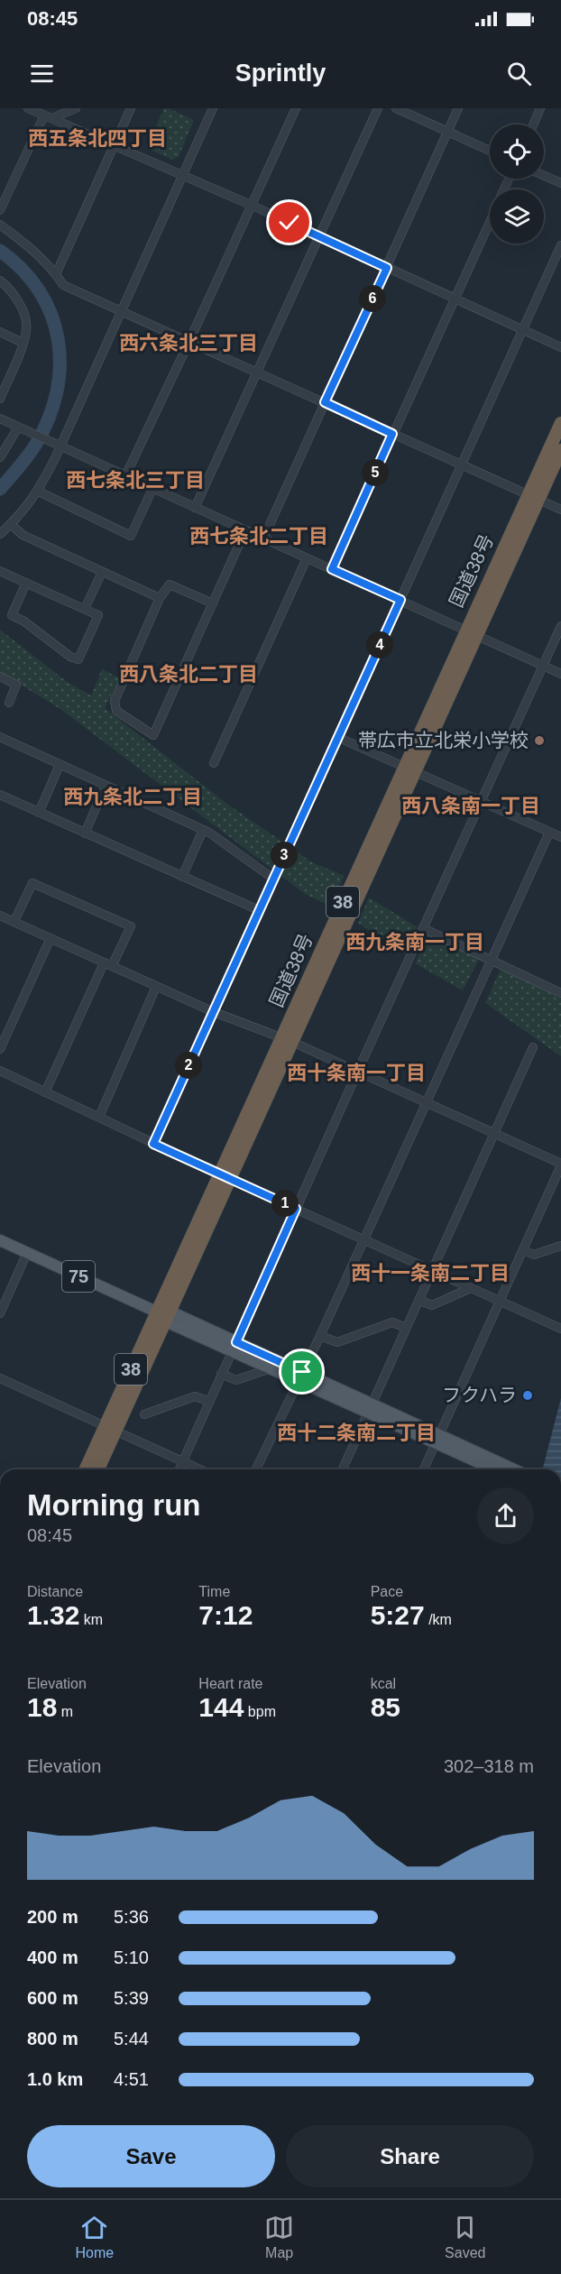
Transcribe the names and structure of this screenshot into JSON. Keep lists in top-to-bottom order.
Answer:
{
  "streets": {
    "highway": ["国道38号", "38"],
    "main road": ["75"]
  },
  "crossings": [
    ["国道38号", "75"]
  ],
  "districts": [
    "西五条北四丁目",
    "西六条北三丁目",
    "西七条北三丁目",
    "西七条北二丁目",
    "西八条北二丁目",
    "西九条北二丁目",
    "西八条南一丁目",
    "西九条南一丁目",
    "西十条南一丁目",
    "西十一条南二丁目",
    "西十二条南二丁目"
  ],
  "places": ["帯広市立北栄小学校", "フクハラ"],
  "page": {
    "status": "08:45",
    "header": "Sprintly",
    "pins": [
      "6",
      "5",
      "4",
      "3",
      "2",
      "1"
    ],
    "heading": ["Morning run", "08:45"],
    "stats": [
      ["Distance", "1.32 km"],
      ["Time", "7:12"],
      ["Pace", "5:27 /km"],
      ["Elevation", "18 m"],
      ["Heart rate", "144 bpm"],
      ["kcal", "85"]
    ],
    "chart": ["Elevation", "302–318 m"],
    "list": [
      {
        "name": "200 m",
        "note": "5:36"
      },
      {
        "name": "400 m",
        "note": "5:10"
      },
      {
        "name": "600 m",
        "note": "5:39"
      },
      {
        "name": "800 m",
        "note": "5:44"
      },
      {
        "name": "1.0 km",
        "note": "4:51"
      }
    ],
    "buttons": ["Save", "Share"],
    "tabs": ["Home", "Map", "Saved"]
  }
}
